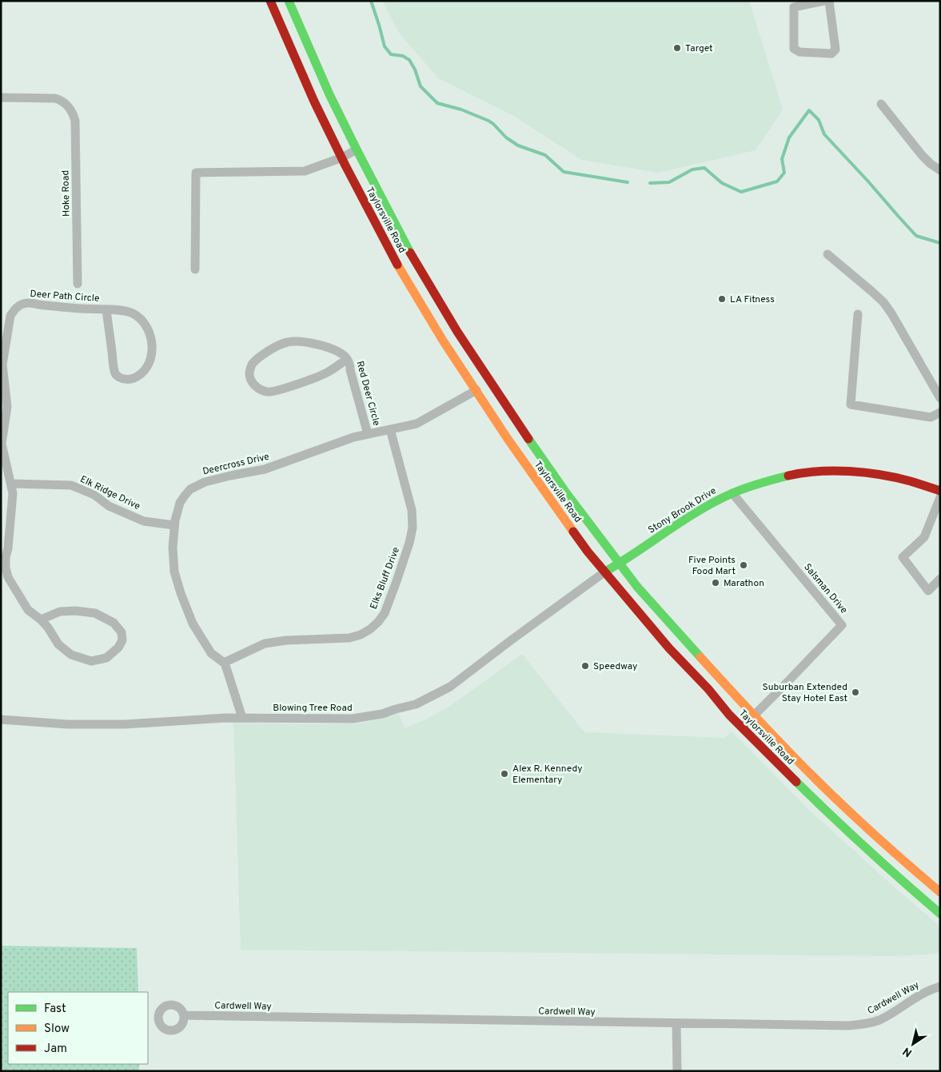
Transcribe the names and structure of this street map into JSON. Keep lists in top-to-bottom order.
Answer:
{
  "streets": {
    "main road": ["Taylorsville Road", "Stony Brook Drive"],
    "street": [
      "Hoke Road",
      "Deer Path Circle",
      "Red Deer Circle",
      "Deercross Drive",
      "Elk Ridge Drive",
      "Elks Bluff Drive",
      "Salsman Drive",
      "Blowing Tree Road",
      "Cardwell Way"
    ]
  },
  "crossings": [
    ["Taylorsville Road", "Deercross Drive"],
    ["Taylorsville Road", "Stony Brook Drive"],
    ["Taylorsville Road", "Salsman Drive"],
    ["Taylorsville Road", "Blowing Tree Road"],
    ["Deer Path Circle", "Elk Ridge Drive"],
    ["Red Deer Circle", "Deercross Drive"],
    ["Deercross Drive", "Elk Ridge Drive"],
    ["Deercross Drive", "Elks Bluff Drive"],
    ["Deercross Drive", "Blowing Tree Road"],
    ["Stony Brook Drive", "Salsman Drive"],
    ["Stony Brook Drive", "Blowing Tree Road"]
  ],
  "places": [
    "Target",
    "LA Fitness",
    "Five Points Food Mart",
    "Marathon",
    "Speedway",
    "Suburban Extended Stay Hotel East",
    "Alex R. Kennedy Elementary"
  ],
  "legend": ["Fast", "Slow", "Jam"],
  "north": "bottom left"
}
